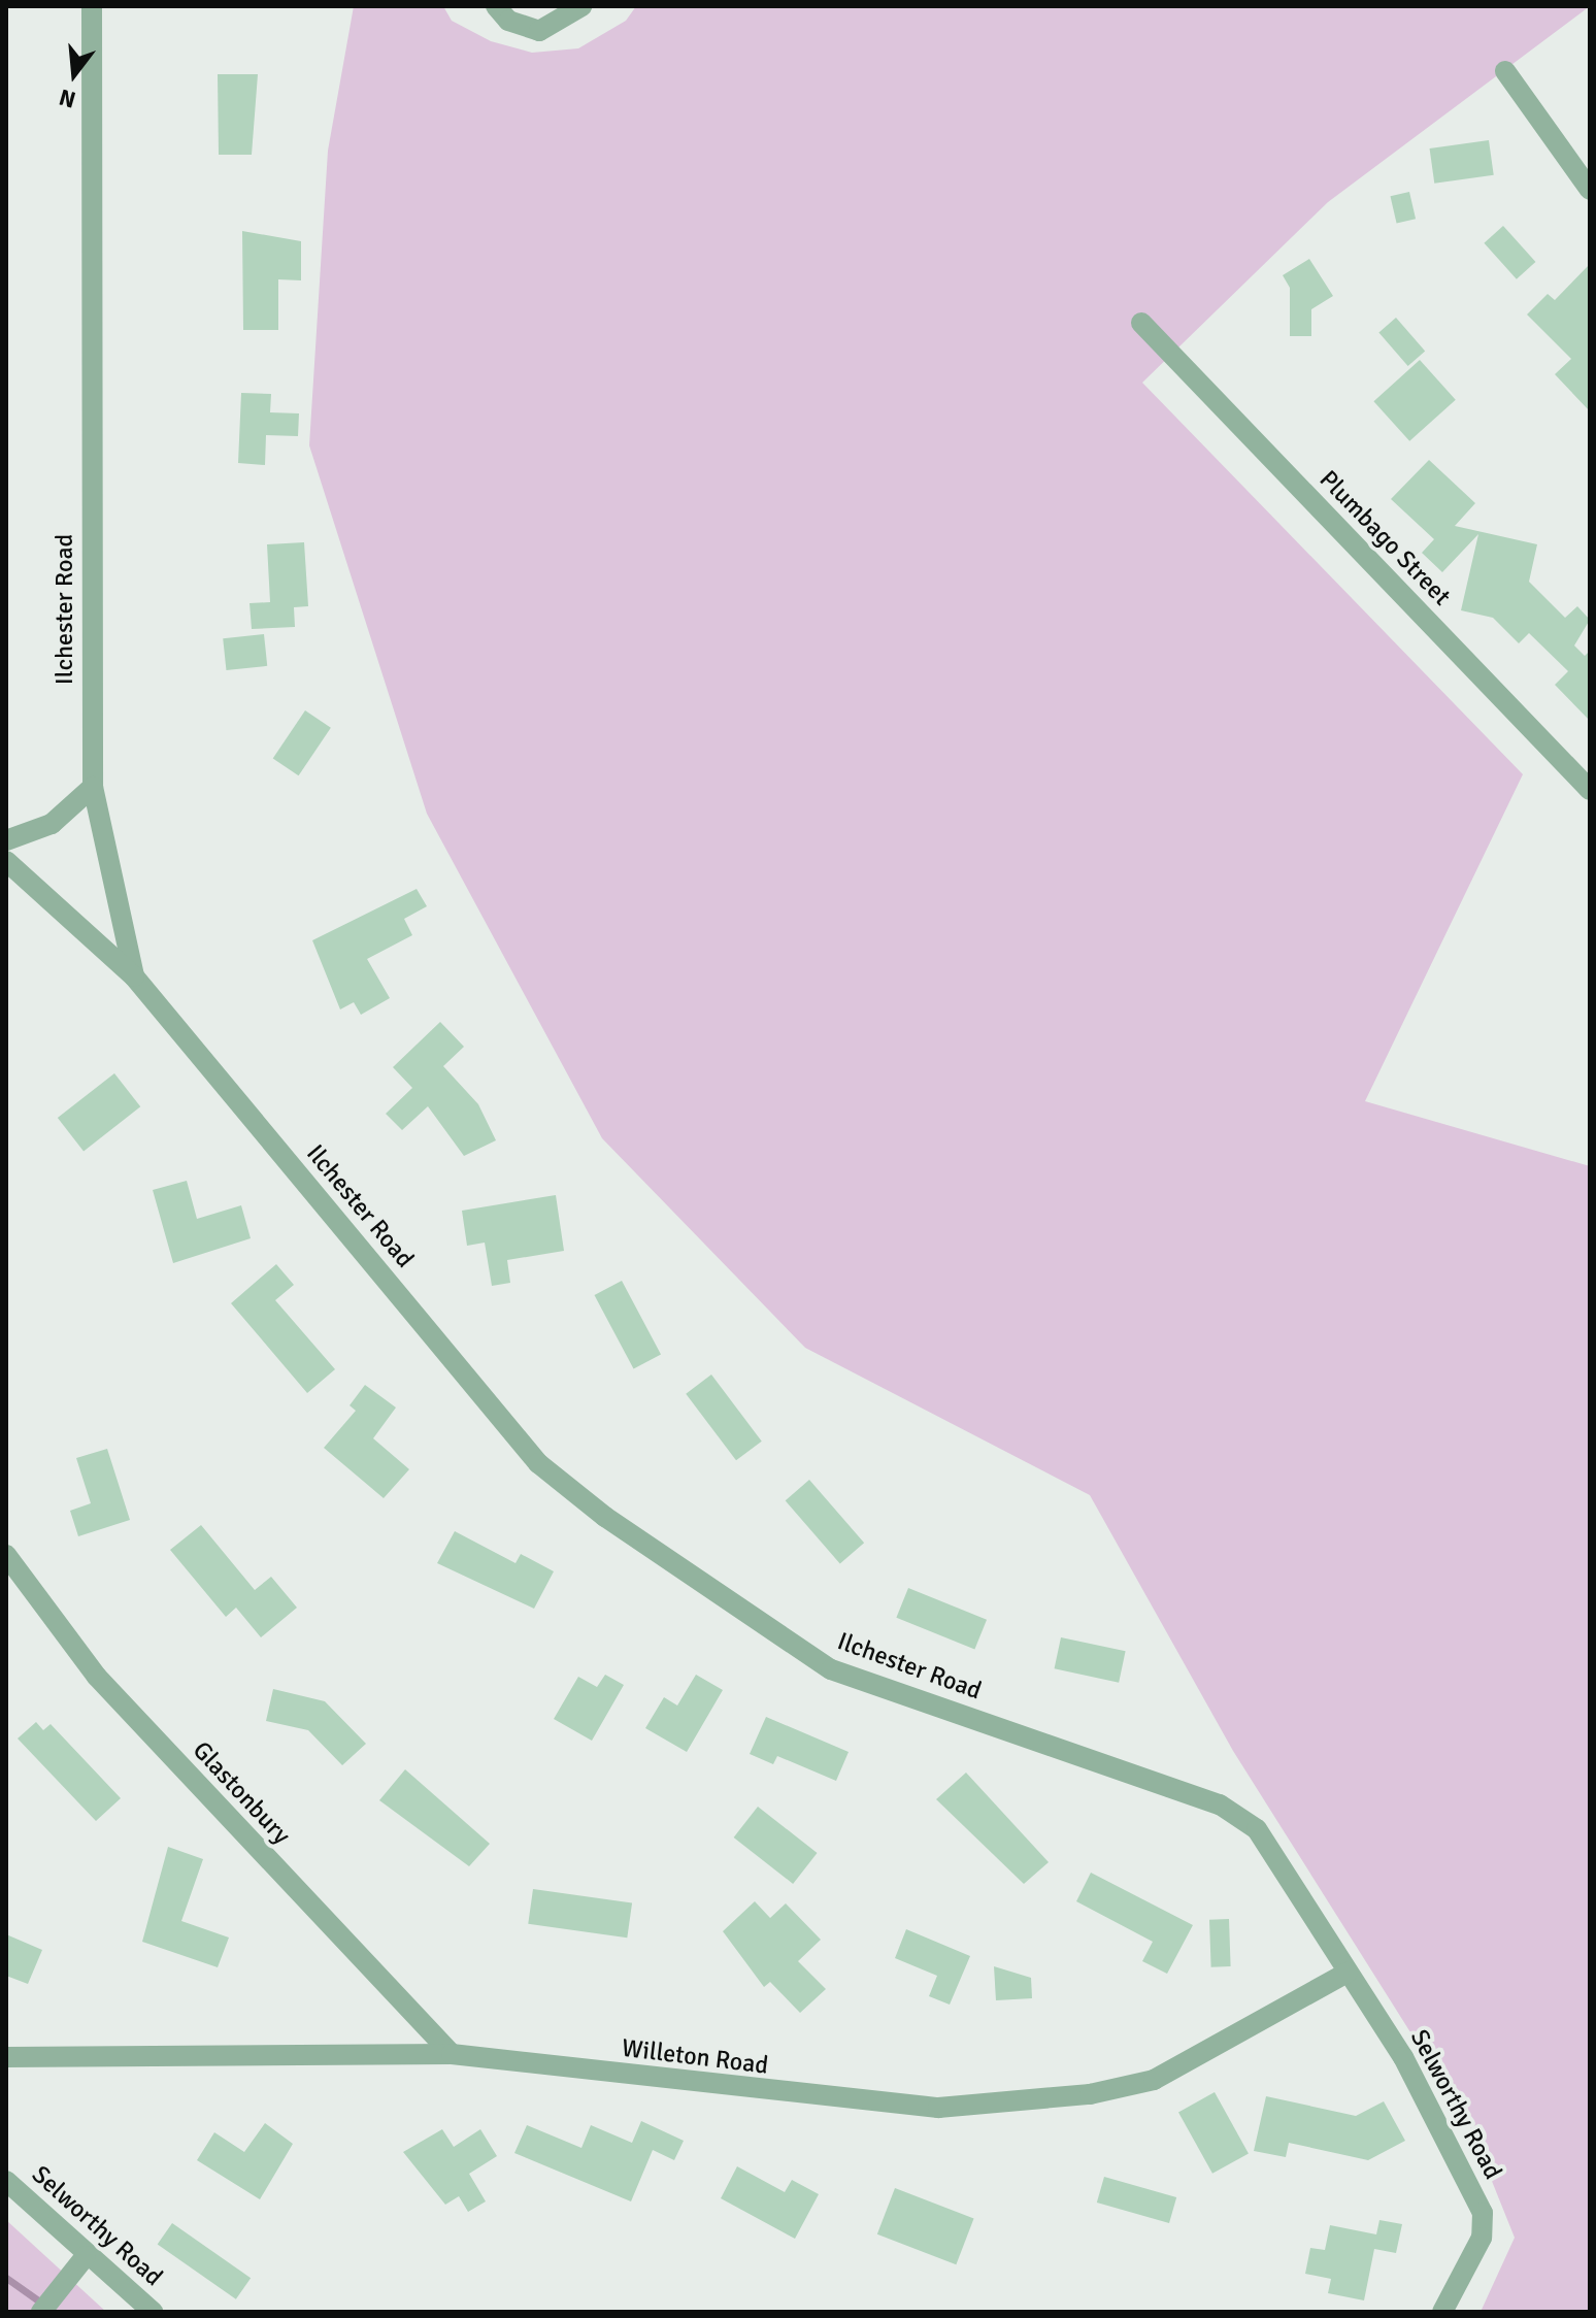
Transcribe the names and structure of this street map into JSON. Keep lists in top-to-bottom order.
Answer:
{
  "streets": {
    "street": [
      "Plumbago Street",
      "Ilchester Road",
      "Glastonbury",
      "Willeton Road",
      "Selworthy Road"
    ]
  },
  "crossings": [
    ["Ilchester Road", "Willeton Road"],
    ["Ilchester Road", "Selworthy Road"],
    ["Glastonbury", "Willeton Road"],
    ["Willeton Road", "Selworthy Road"]
  ],
  "north": "bottom"
}
